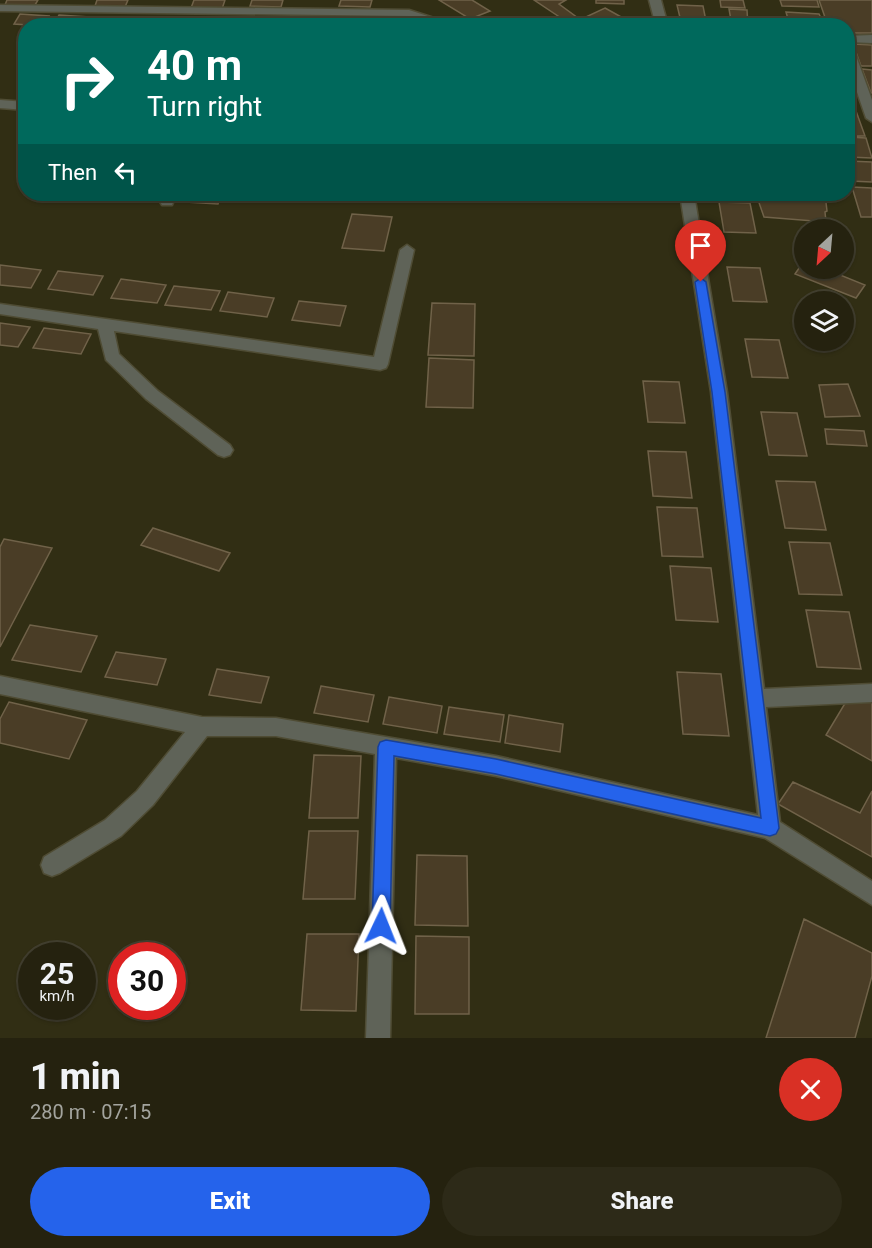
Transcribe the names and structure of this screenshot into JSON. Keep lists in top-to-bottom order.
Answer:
{
  "north": "bottom left",
  "page": {
    "turn": ["40 m", "Turn right"],
    "then": "Then",
    "speed": "25 km/h",
    "limit": "30",
    "heading": ["1 min", "280 m · 07:15"],
    "buttons": ["Exit", "Share"]
  }
}
